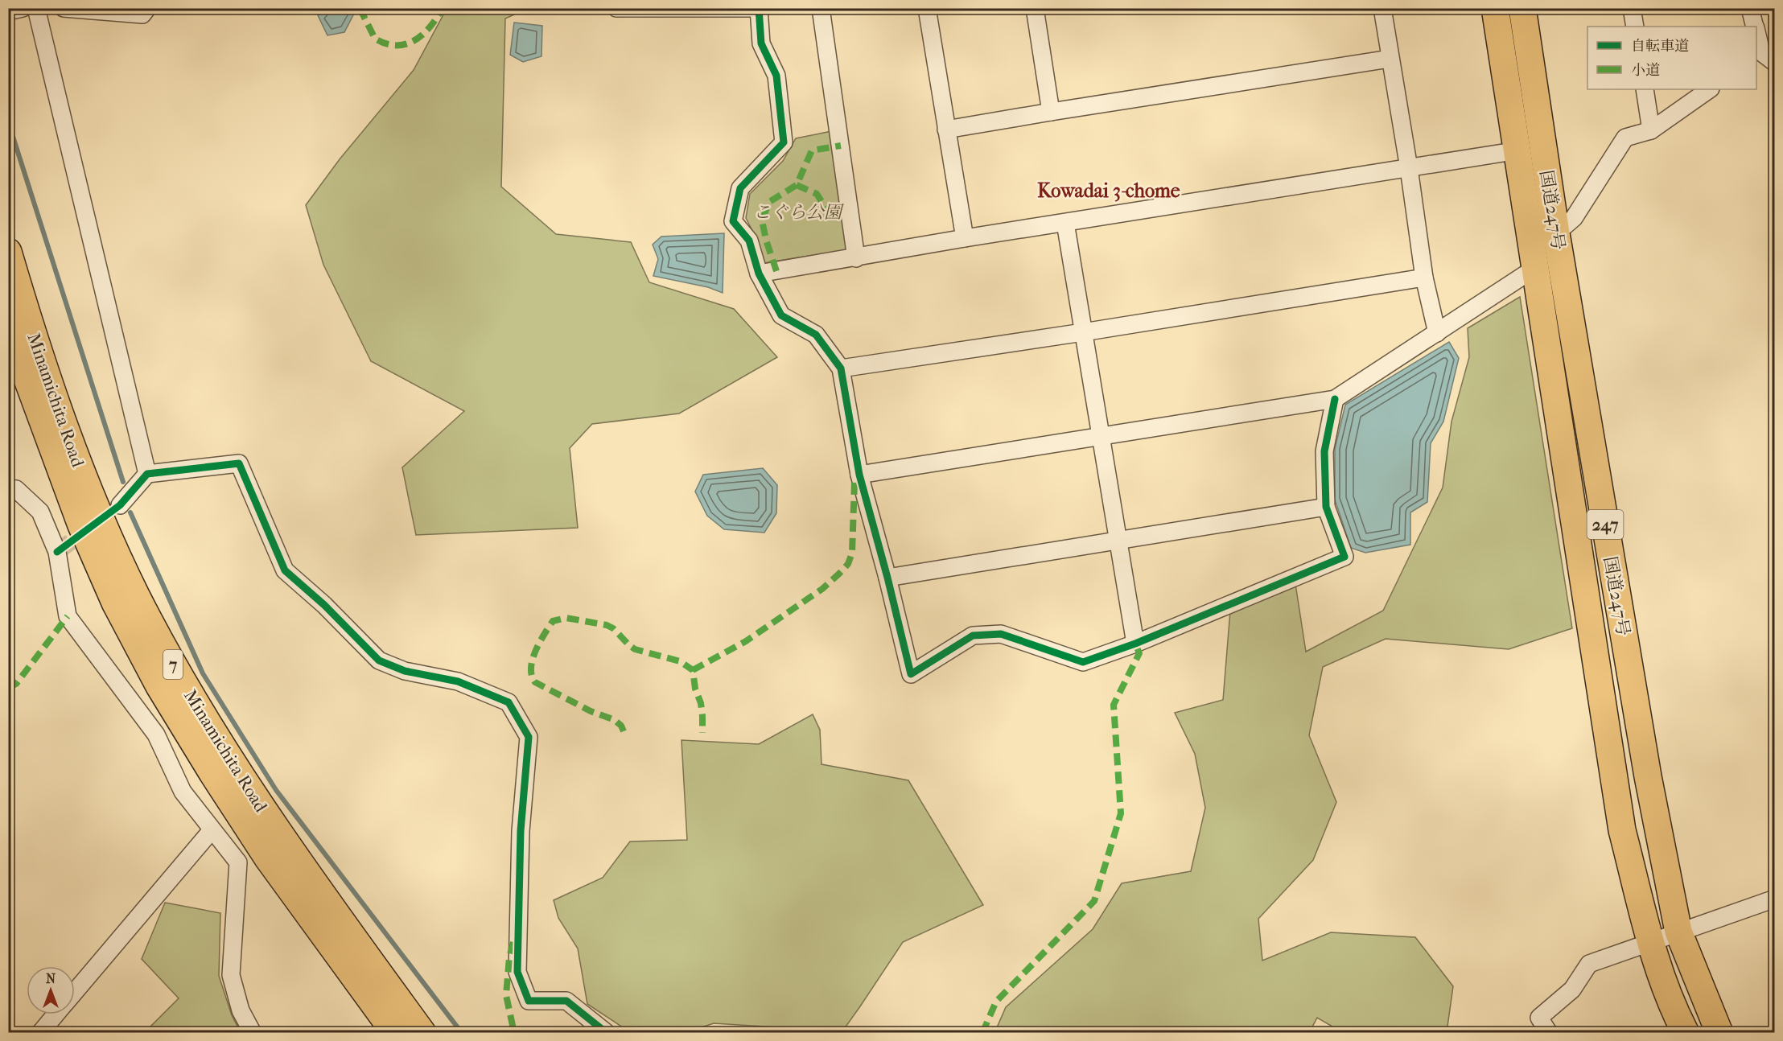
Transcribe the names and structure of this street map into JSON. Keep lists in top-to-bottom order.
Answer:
{
  "streets": {
    "highway": [
      "国道247号",
      "Minamichita Road",
      "247",
      "7"
    ]
  },
  "districts": ["Kowadai 3-chome"],
  "parks": ["こぐら公園"],
  "legend": ["自転車道", "小道"],
  "north": "top"
}
